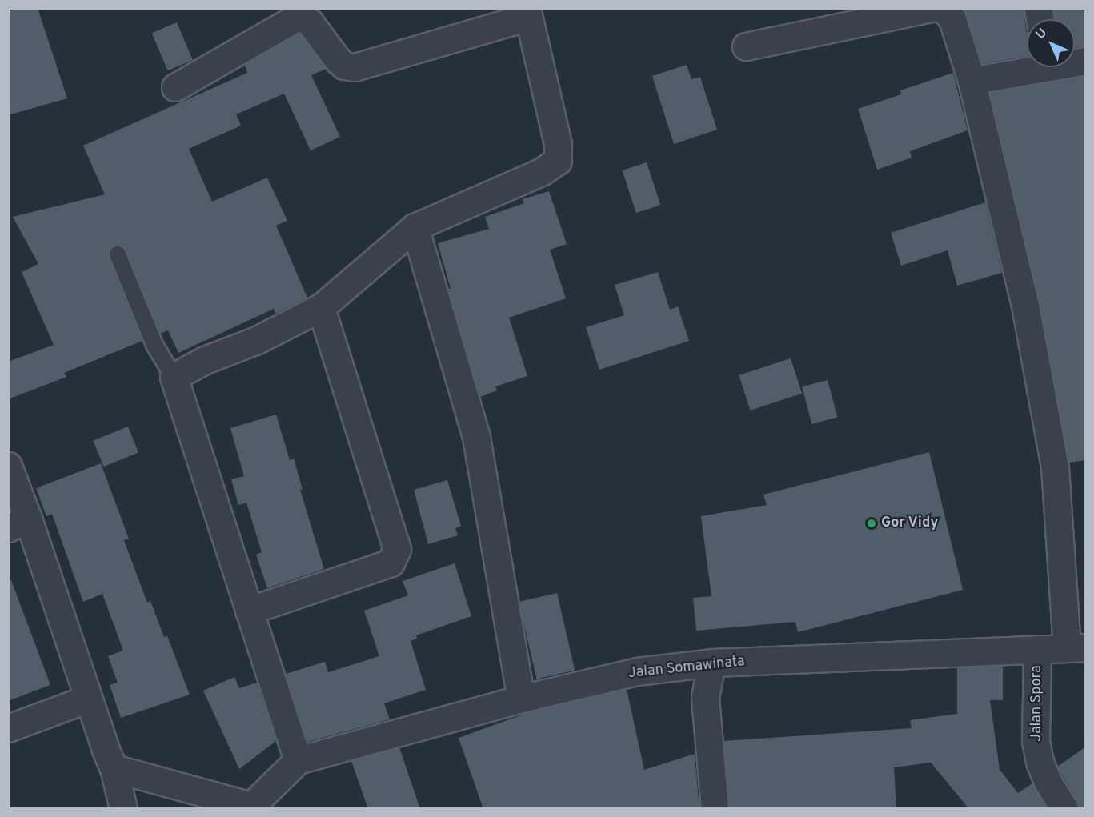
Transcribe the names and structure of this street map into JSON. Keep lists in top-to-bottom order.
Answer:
{
  "streets": {
    "street": ["Jalan Somawinata", "Jalan Spora"]
  },
  "crossings": [
    ["Jalan Somawinata", "Jalan Spora"]
  ],
  "places": ["Gor Vidy"],
  "north": "top left"
}
